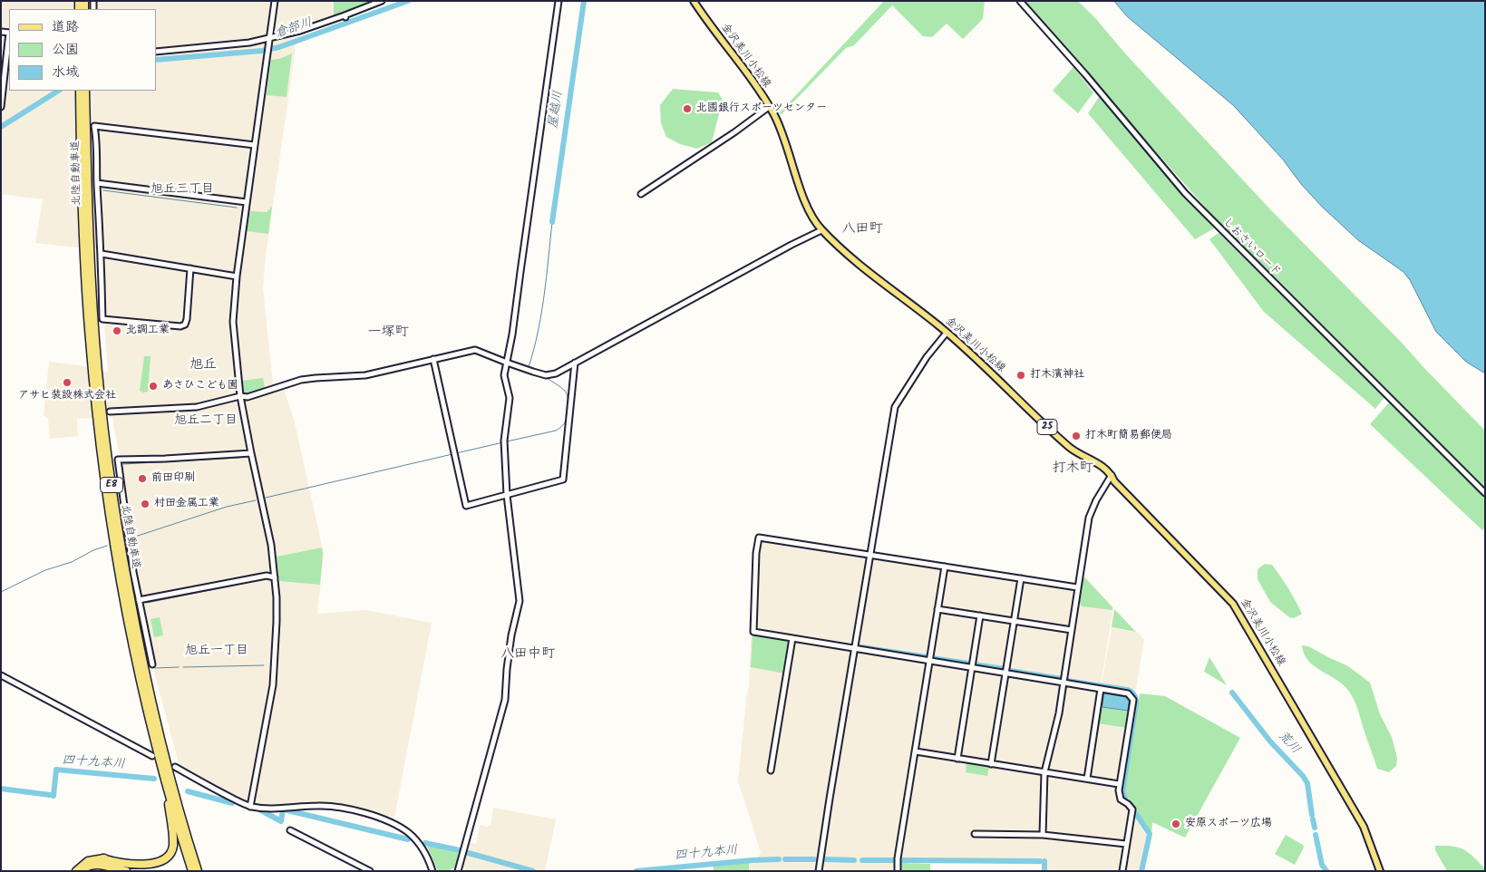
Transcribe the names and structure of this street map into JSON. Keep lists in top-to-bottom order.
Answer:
{
  "streets": {
    "highway": ["北陸自動車道", "E8"],
    "main road": ["金沢美川小松線", "25"],
    "street": ["しおさいロード"]
  },
  "districts": [
    "旭丘三丁目",
    "八田町",
    "一塚町",
    "旭丘",
    "旭丘二丁目",
    "打木町",
    "旭丘一丁目",
    "八田中町"
  ],
  "water": [
    "倉部川",
    "屋越川",
    "荒川",
    "四十九本川"
  ],
  "places": [
    "北國銀行スポーツセンター",
    "北調工業",
    "打木濱神社",
    "アサヒ装設株式会社",
    "あさひこども園",
    "打木町簡易郵便局",
    "前田印刷",
    "村田金属工業",
    "安原スポーツ広場"
  ],
  "legend": ["道路", "公園", "水域"]
}
